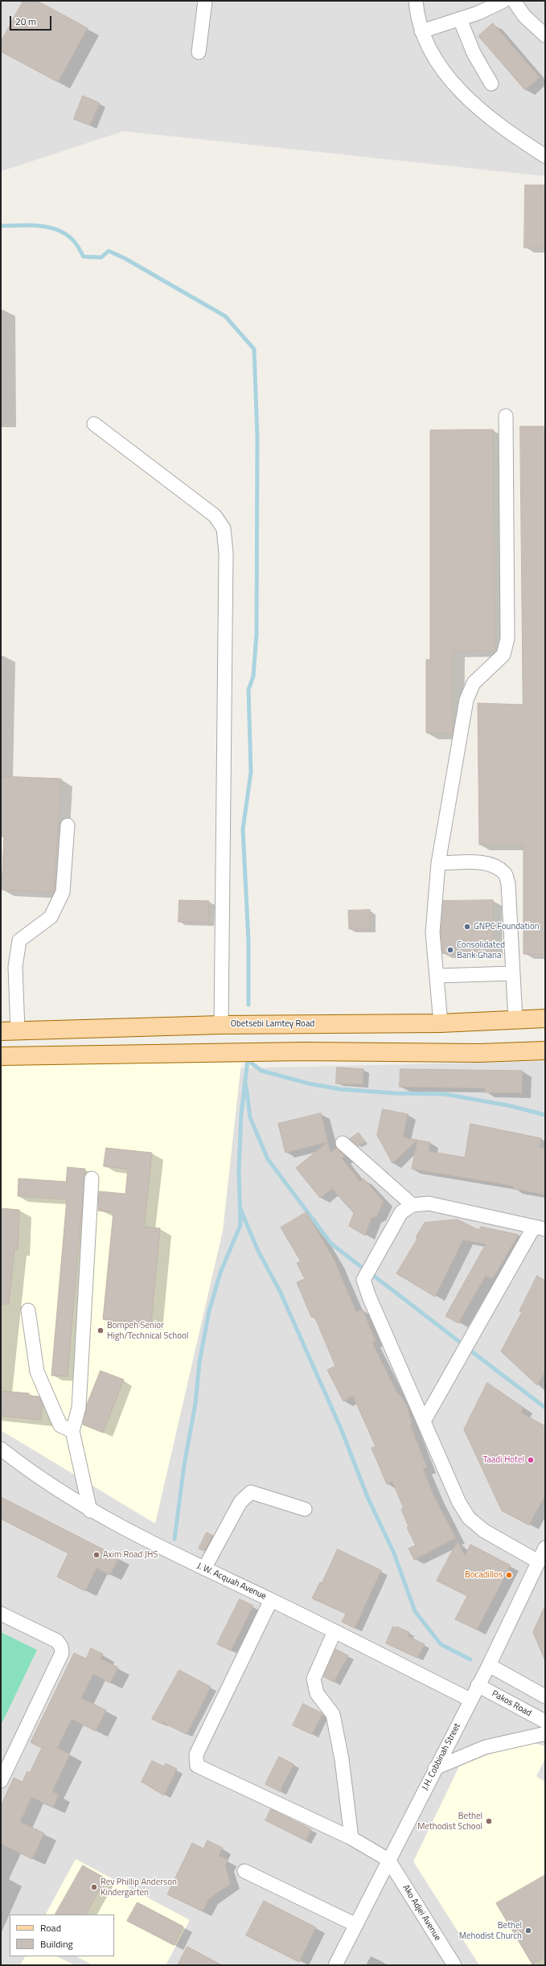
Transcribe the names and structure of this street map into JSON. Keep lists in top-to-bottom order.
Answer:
{
  "streets": {
    "main road": ["Obetsebi Lamtey Road"],
    "street": [
      "J. W. Acquah Avenue",
      "Pakos Road",
      "J.H. Cobbinah Street",
      "Ako Adjei Avenue"
    ]
  },
  "crossings": [
    ["J. W. Acquah Avenue", "J.H. Cobbinah Street"],
    ["Pakos Road", "J.H. Cobbinah Street"],
    ["J.H. Cobbinah Street", "Ako Adjei Avenue"]
  ],
  "places": [
    "GNPC Foundation",
    "Consolidated Bank Ghana",
    "Bompeh Senior High/Technical School",
    "Taadi Hotel",
    "Axim Road JHS",
    "Bocadillos",
    "Bethel Methodist School",
    "Rev Phillip Anderson Kindergarten",
    "Bethel Mehodist Church"
  ],
  "legend": ["Road", "Building"],
  "scale_bar": "20 m"
}
